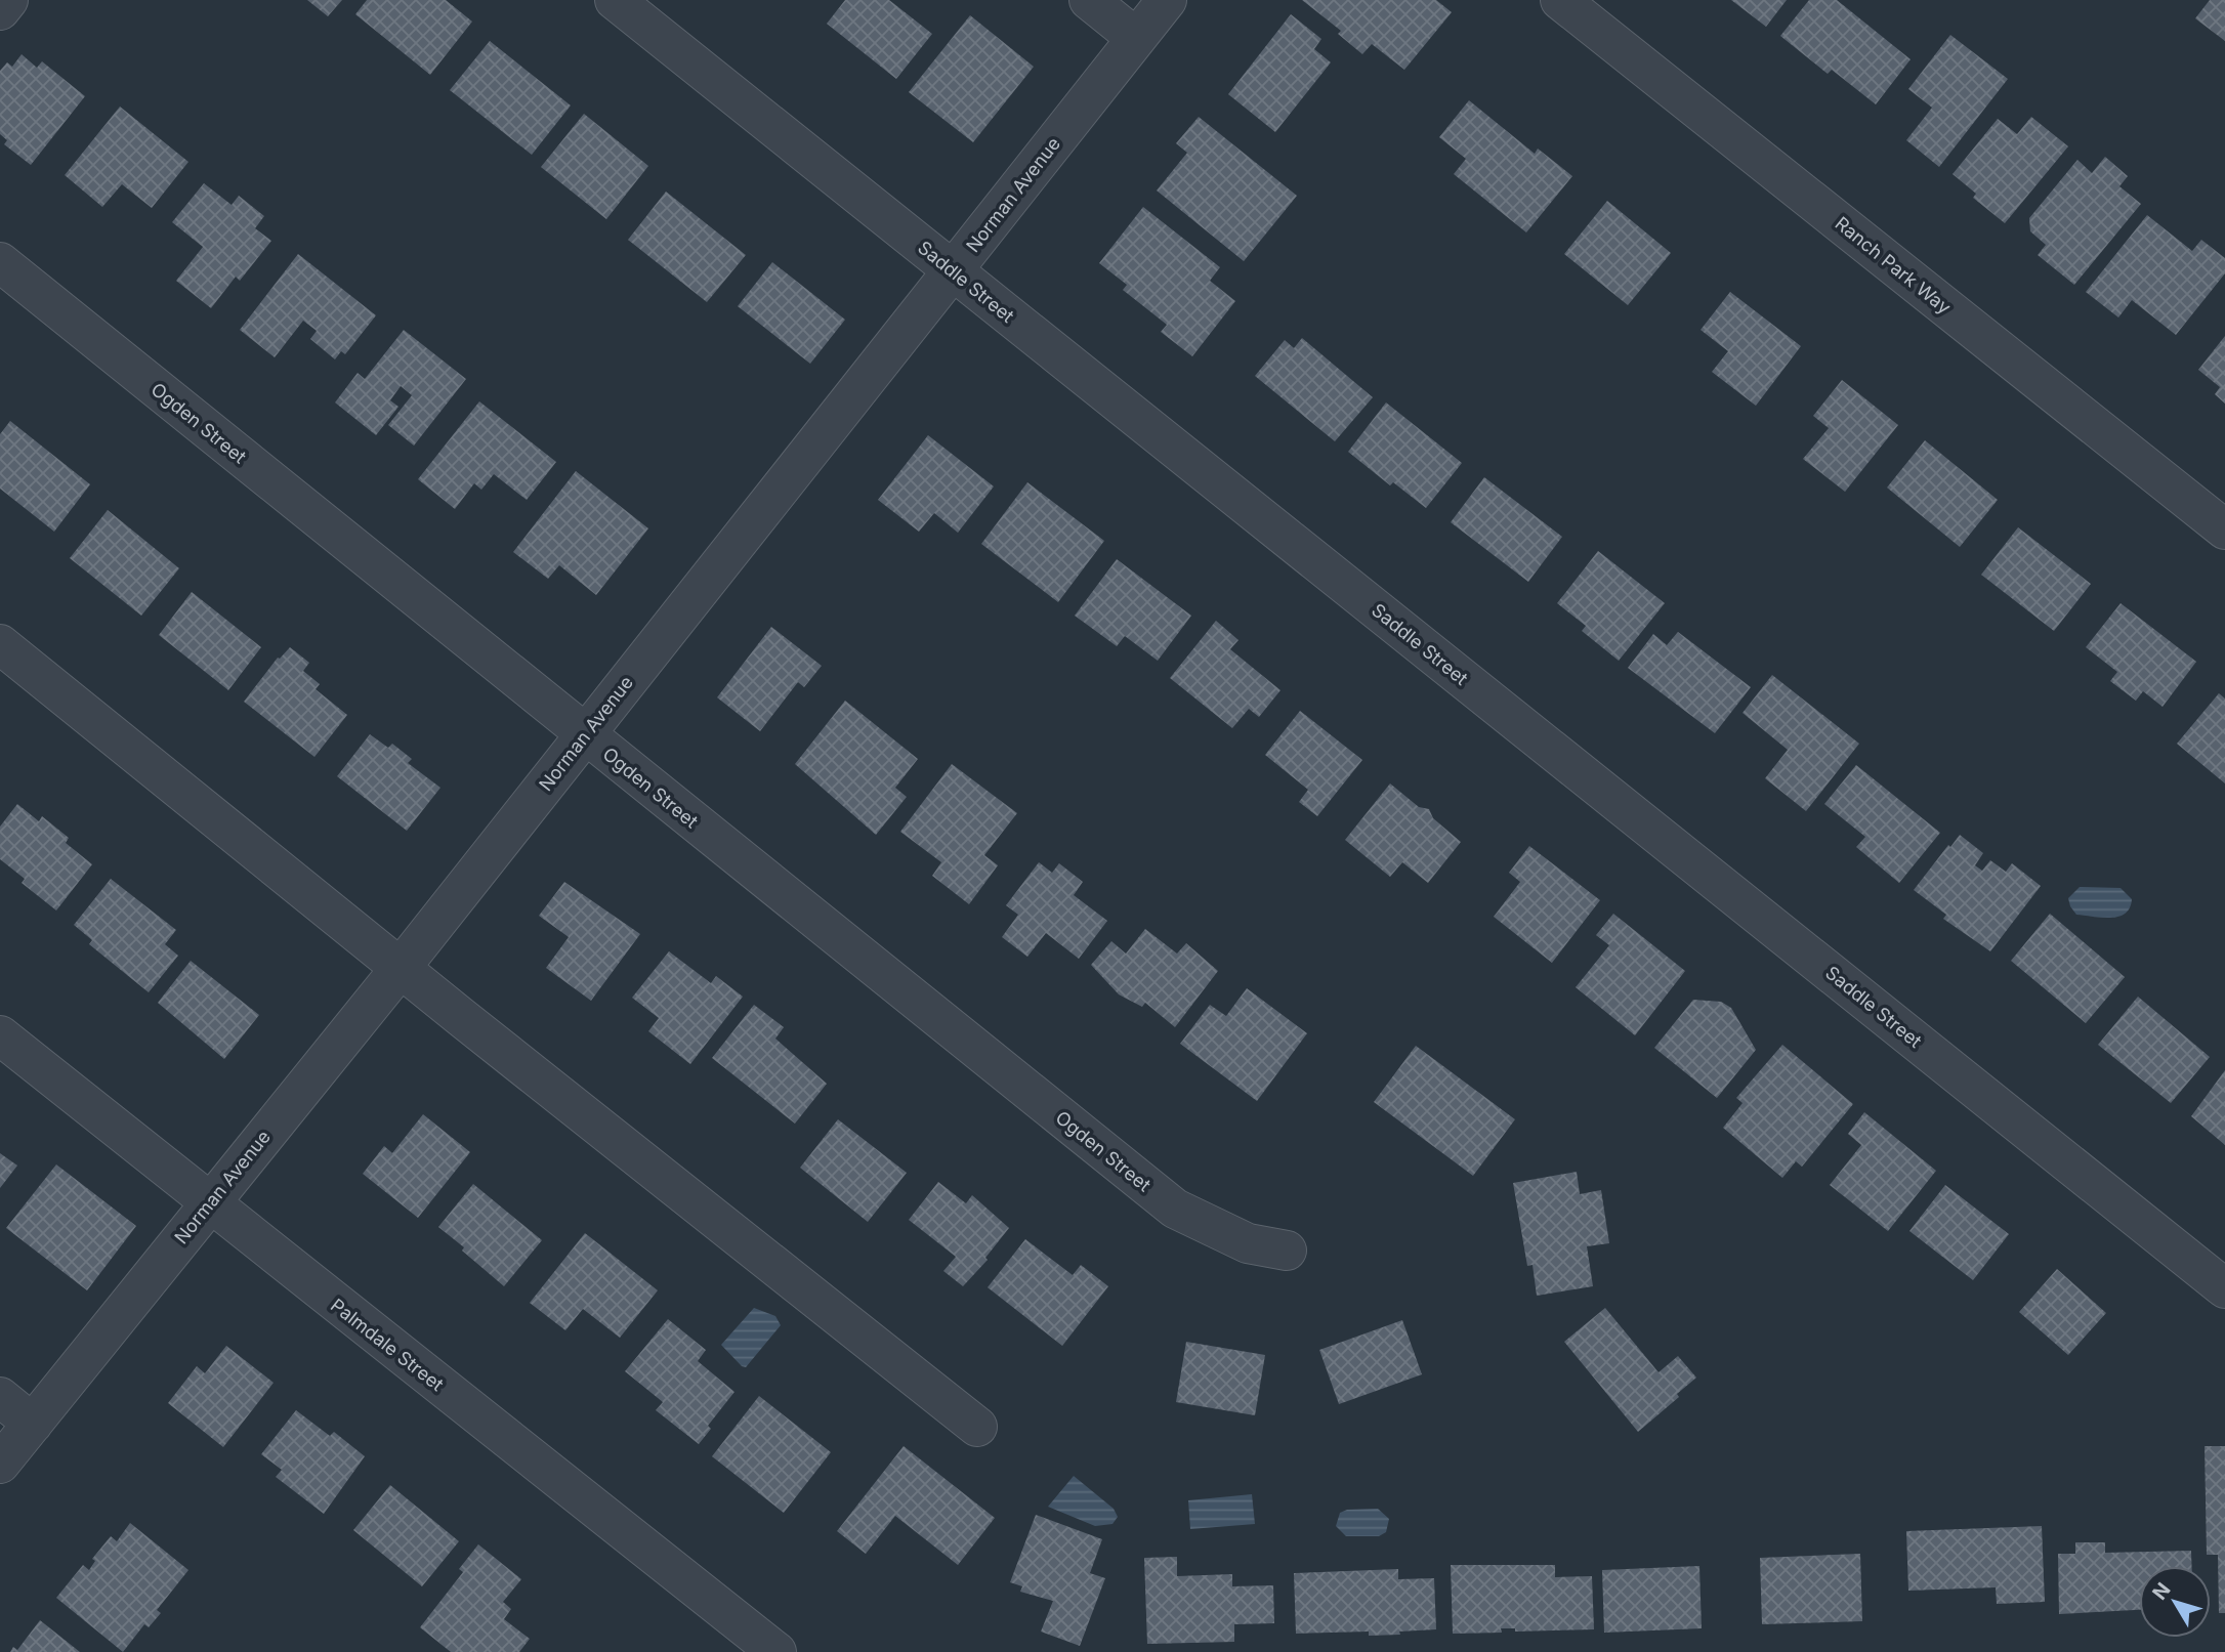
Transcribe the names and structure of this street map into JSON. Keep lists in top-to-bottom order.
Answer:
{
  "streets": {
    "street": [
      "Norman Avenue",
      "Ranch Park Way",
      "Saddle Street",
      "Ogden Street",
      "Palmdale Street"
    ]
  },
  "crossings": [
    ["Norman Avenue", "Saddle Street"],
    ["Norman Avenue", "Ogden Street"],
    ["Norman Avenue", "Palmdale Street"]
  ],
  "north": "top left"
}
